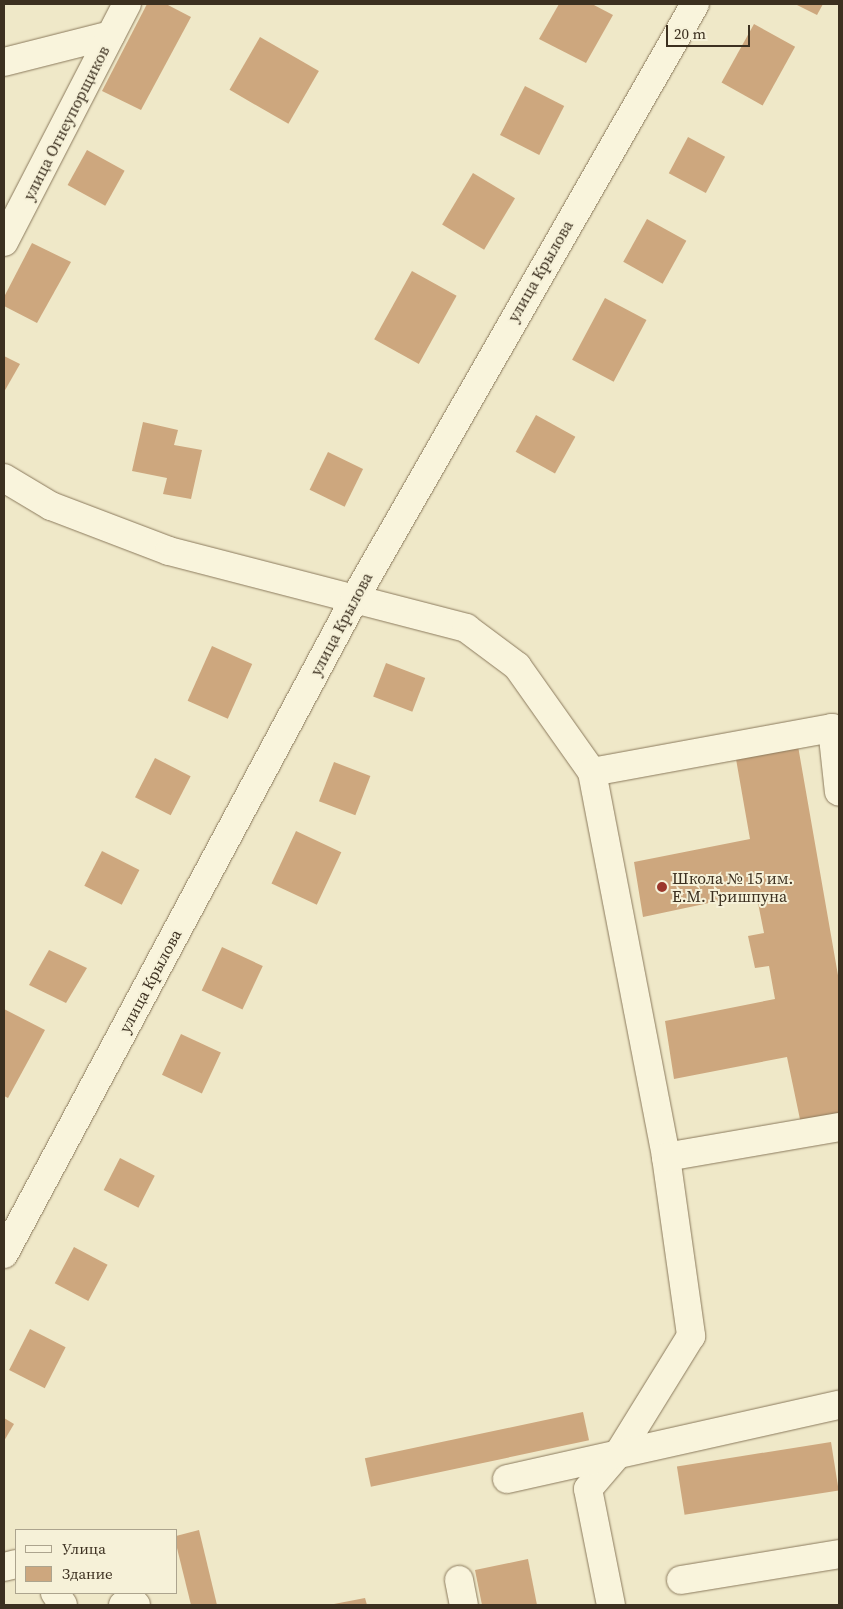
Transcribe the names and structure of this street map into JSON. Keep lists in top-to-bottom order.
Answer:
{
  "streets": {
    "street": ["улица Огнеупорщиков", "улица Крылова"]
  },
  "places": ["Школа № 15 им. Е.М. Гришпуна"],
  "legend": ["Улица", "Здание"],
  "scale_bar": "20 m"
}
